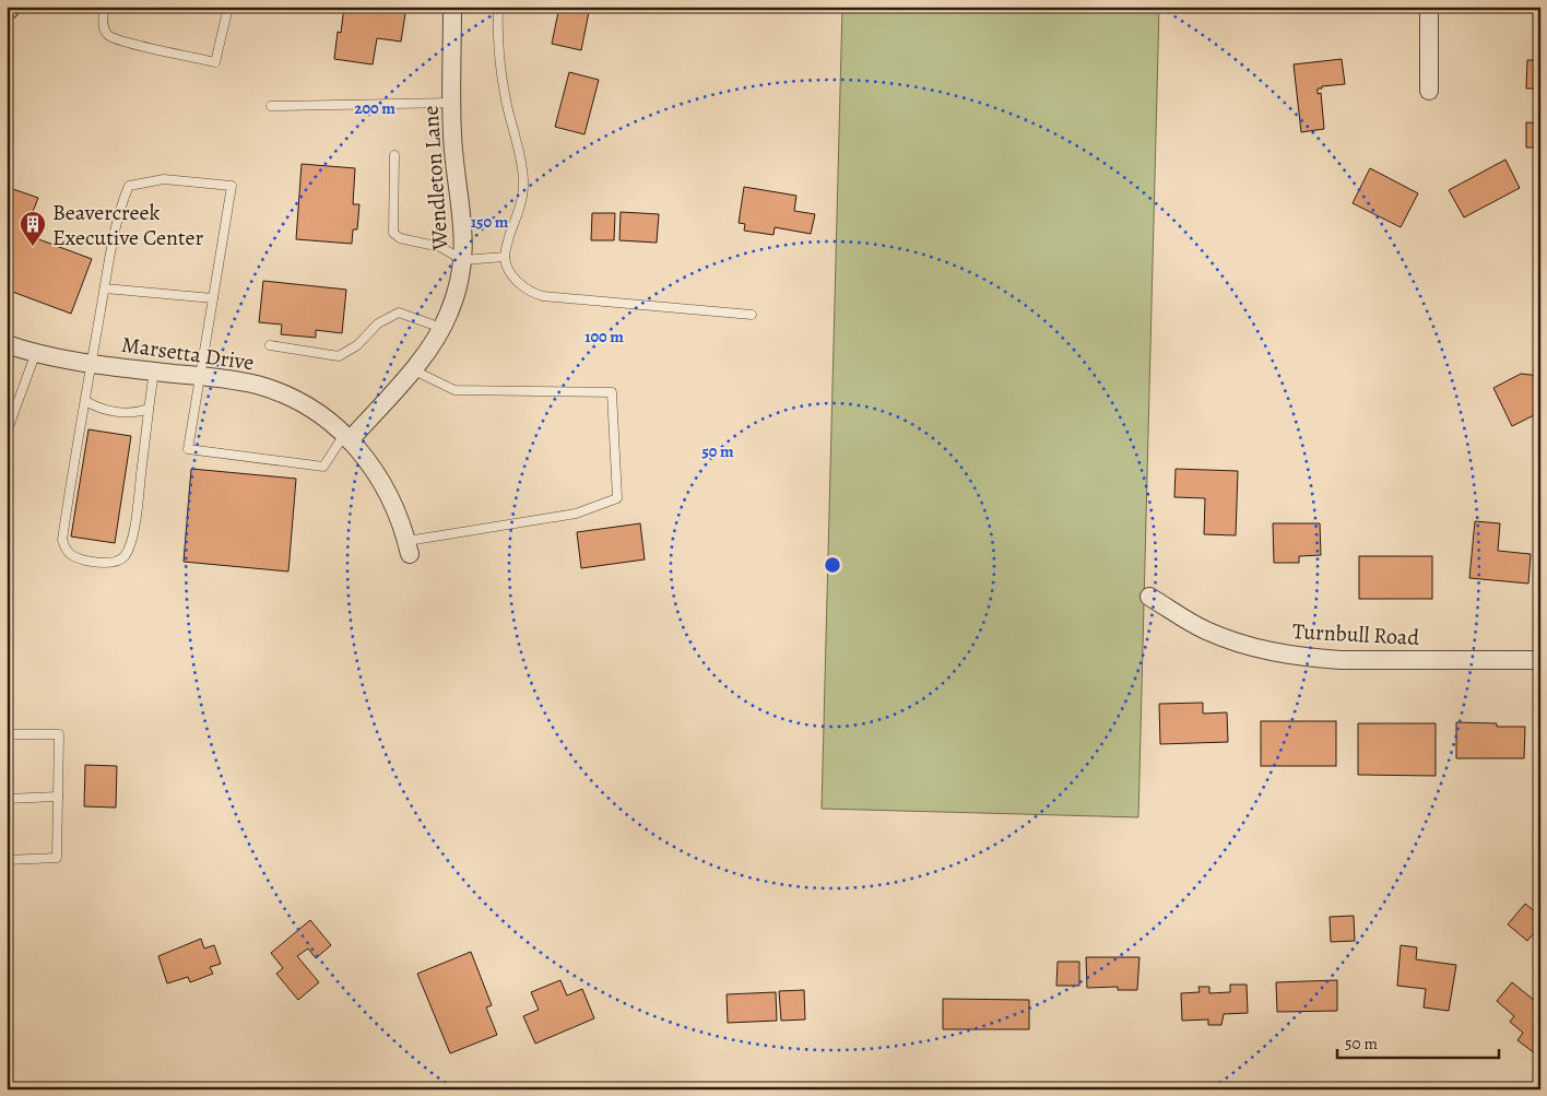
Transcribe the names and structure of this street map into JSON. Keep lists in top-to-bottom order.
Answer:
{
  "streets": {
    "street": ["Wendleton Lane", "Marsetta Drive", "Turnbull Road"]
  },
  "crossings": [
    ["Wendleton Lane", "Marsetta Drive"]
  ],
  "places": {
    "building": ["Beavercreek Executive Center"]
  },
  "scale_bar": "50 m",
  "rings": [
    "200 m",
    "150 m",
    "100 m",
    "50 m"
  ]
}
